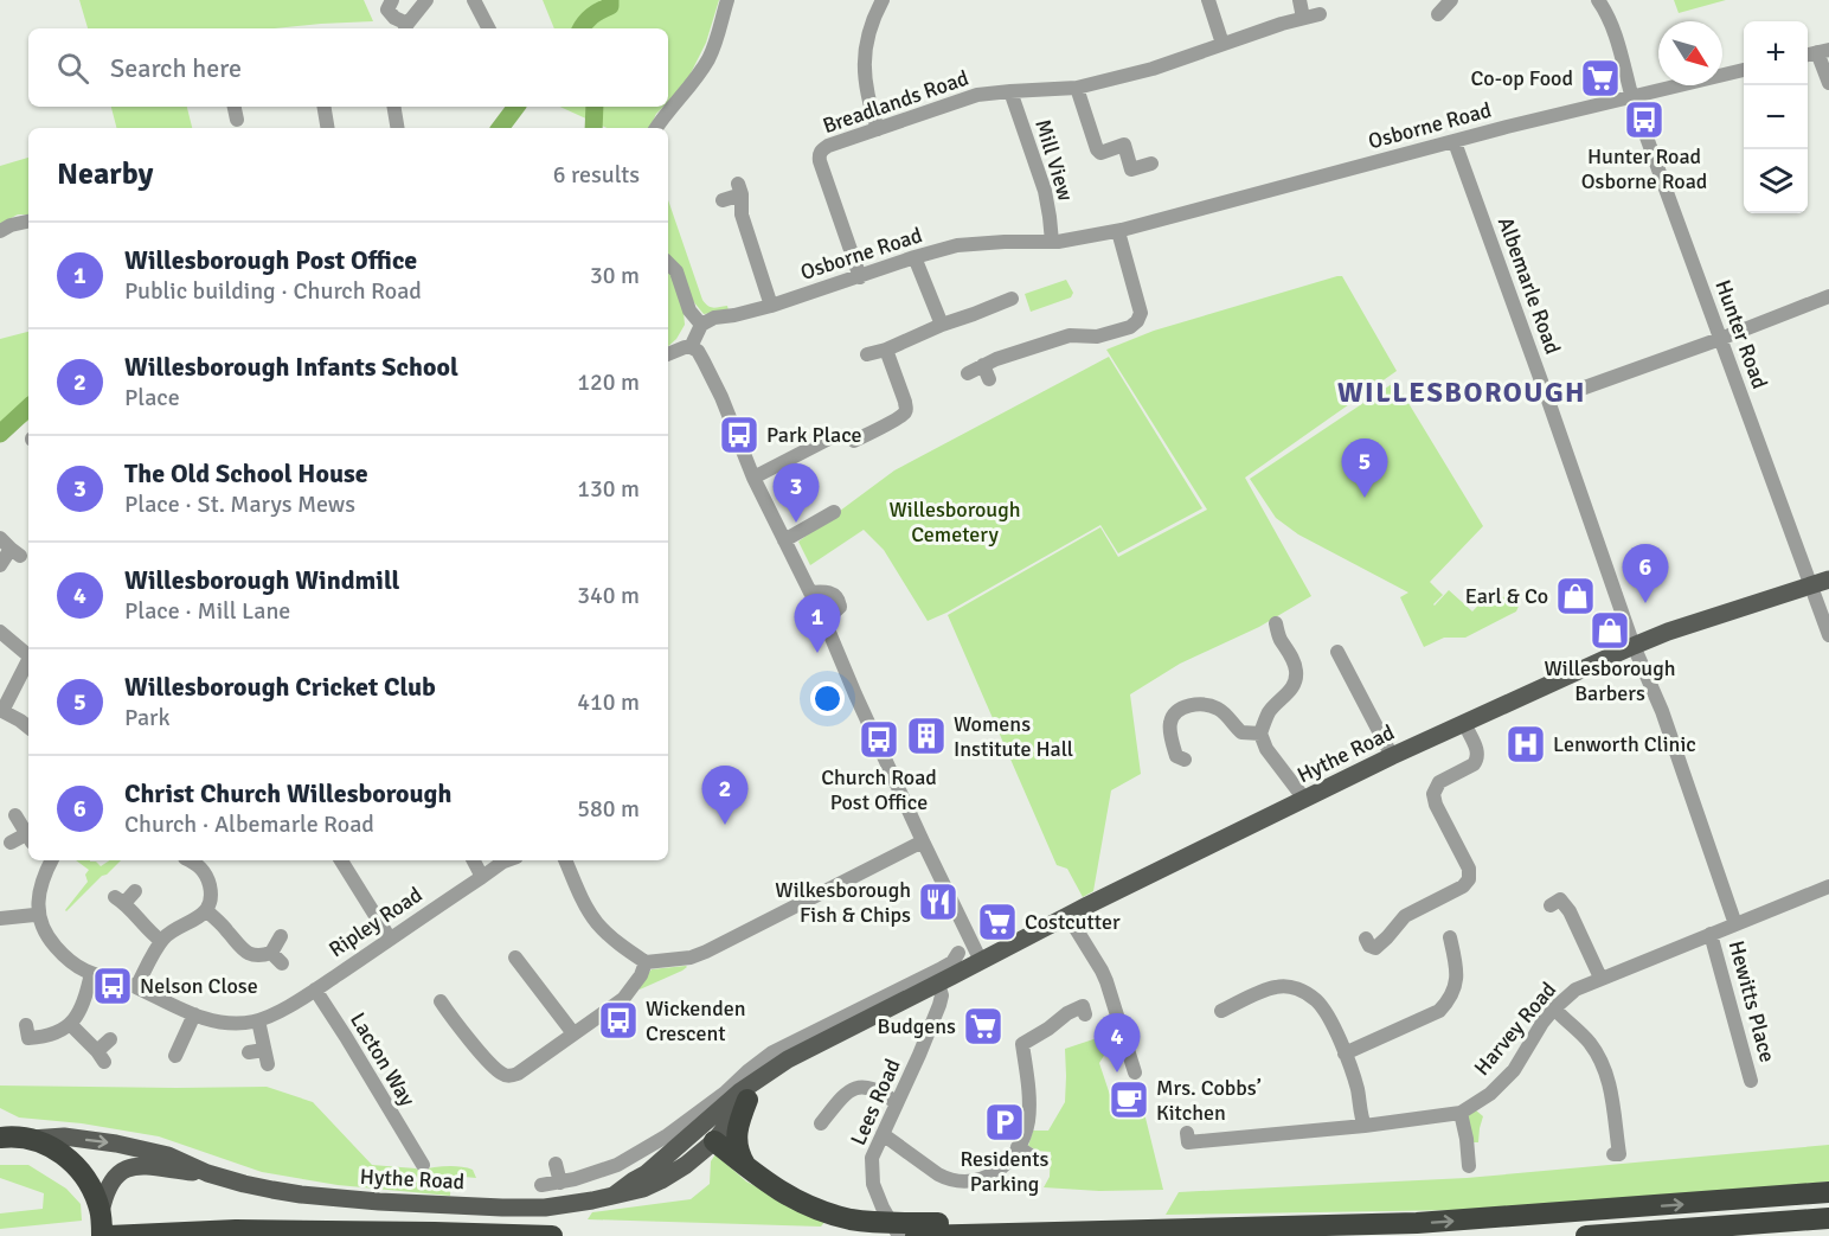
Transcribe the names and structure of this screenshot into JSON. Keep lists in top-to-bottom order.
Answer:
{
  "streets": {
    "main road": ["Hythe Road"],
    "street": [
      "Breadlands Road",
      "Osborne Road",
      "Mill View",
      "Albemarle Road",
      "Hunter Road",
      "Ripley Road",
      "Hewitts Place",
      "Harvey Road",
      "Lacton Way",
      "Lees Road"
    ]
  },
  "crossings": [
    ["Breadlands Road", "Osborne Road"],
    ["Breadlands Road", "Mill View"],
    ["Osborne Road", "Mill View"],
    ["Osborne Road", "Albemarle Road"],
    ["Osborne Road", "Hunter Road"],
    ["Albemarle Road", "Hythe Road"],
    ["Albemarle Road", "Harvey Road"],
    ["Hunter Road", "Hythe Road"],
    ["Hythe Road", "Lees Road"],
    ["Ripley Road", "Lacton Way"],
    ["Hewitts Place", "Harvey Road"]
  ],
  "districts": ["WILLESBOROUGH"],
  "parks": ["Willesborough Cemetery"],
  "places": {
    "supermarket": ["Co-op Food", "Costcutter", "Budgens"],
    "bus stop": [
      "Hunter Road Osborne Road",
      "Park Place",
      "Church Road Post Office",
      "Nelson Close",
      "Wickenden Crescent"
    ],
    "shop": ["Earl & Co", "Willesborough Barbers"],
    "building": ["Womens Institute Hall"],
    "hospital": ["Lenworth Clinic"],
    "restaurant": ["Wilkesborough Fish & Chips"],
    "cafe": ["Mrs. Cobbs’ Kitchen"],
    "parking": ["Residents Parking"]
  },
  "north": "bottom right",
  "page": {
    "map_buttons": ["+", "−"],
    "search": "Search here",
    "heading": ["Nearby", "6 results"],
    "list": [
      {
        "mark": "1",
        "name": "Willesborough Post Office",
        "note": "Public building · Church Road",
        "value": "30 m"
      },
      {
        "mark": "2",
        "name": "Willesborough Infants School",
        "note": "Place",
        "value": "120 m"
      },
      {
        "mark": "3",
        "name": "The Old School House",
        "note": "Place · St. Marys Mews",
        "value": "130 m"
      },
      {
        "mark": "4",
        "name": "Willesborough Windmill",
        "note": "Place · Mill Lane",
        "value": "340 m"
      },
      {
        "mark": "5",
        "name": "Willesborough Cricket Club",
        "note": "Park",
        "value": "410 m"
      },
      {
        "mark": "6",
        "name": "Christ Church Willesborough",
        "note": "Church · Albemarle Road",
        "value": "580 m"
      }
    ],
    "pins": [
      "5",
      "3",
      "6",
      "1",
      "2",
      "4"
    ]
  }
}
